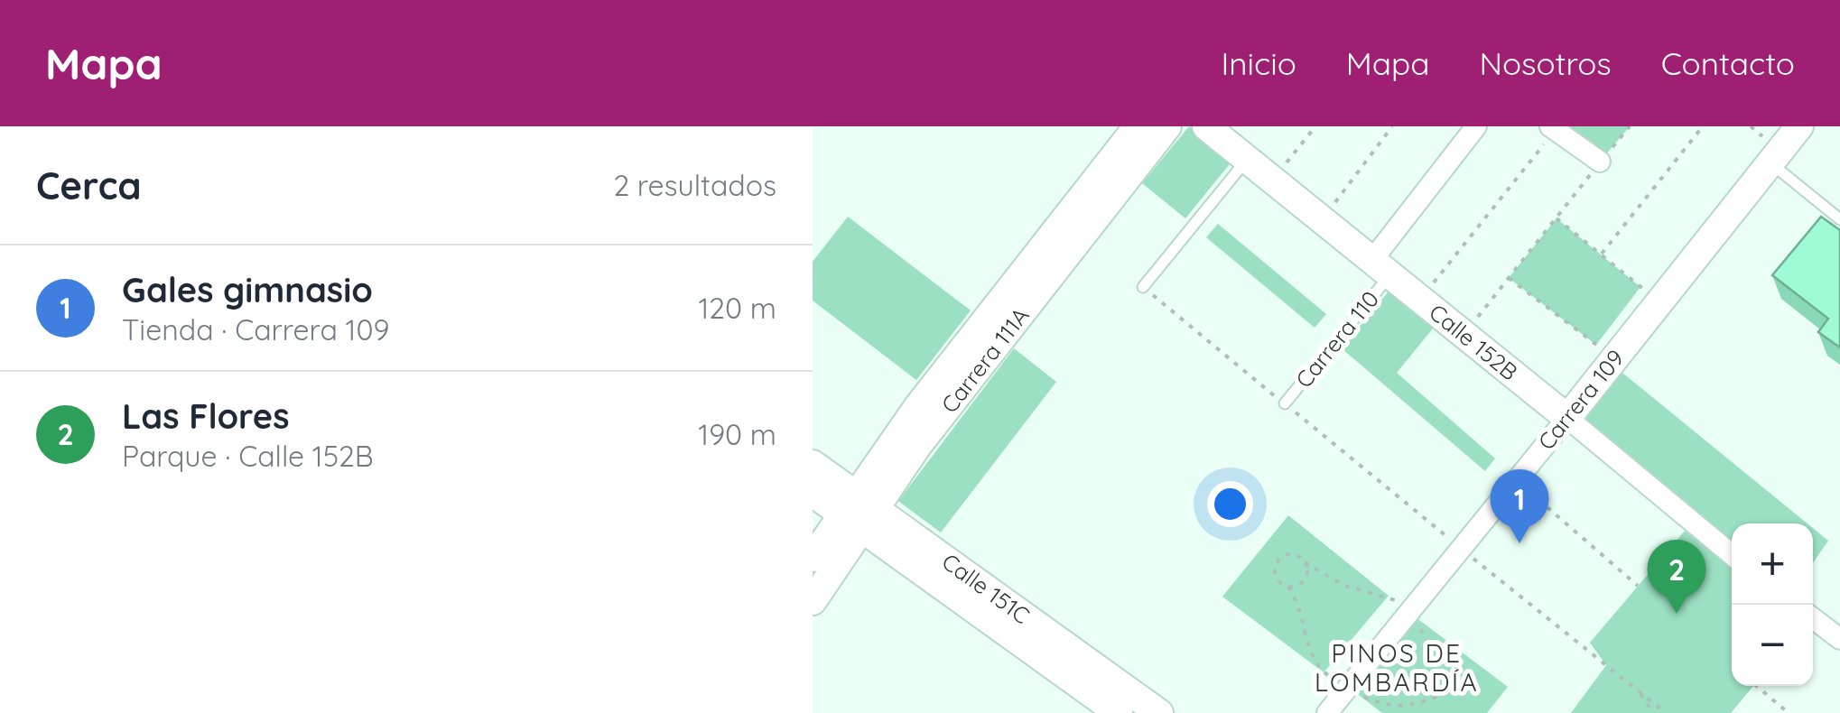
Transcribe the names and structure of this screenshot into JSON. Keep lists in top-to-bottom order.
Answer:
{
  "streets": {
    "street": [
      "Carrera 110",
      "Calle 152B",
      "Carrera 111A",
      "Carrera 109",
      "Calle 151C"
    ]
  },
  "crossings": [
    ["Carrera 110", "Calle 152B"],
    ["Calle 152B", "Carrera 109"],
    ["Carrera 111A", "Calle 151C"]
  ],
  "districts": ["PINOS DE LOMBARDÍA"],
  "page": {
    "header": "Mapa",
    "nav": [
      "Inicio",
      "Mapa",
      "Nosotros",
      "Contacto"
    ],
    "heading": ["Cerca", "2 resultados"],
    "list": [
      {
        "mark": "1",
        "name": "Gales gimnasio",
        "note": "Tienda · Carrera 109",
        "value": "120 m"
      },
      {
        "mark": "2",
        "name": "Las Flores",
        "note": "Parque · Calle 152B",
        "value": "190 m"
      }
    ],
    "pins": ["1", "2"],
    "map_buttons": ["+", "−"]
  }
}
